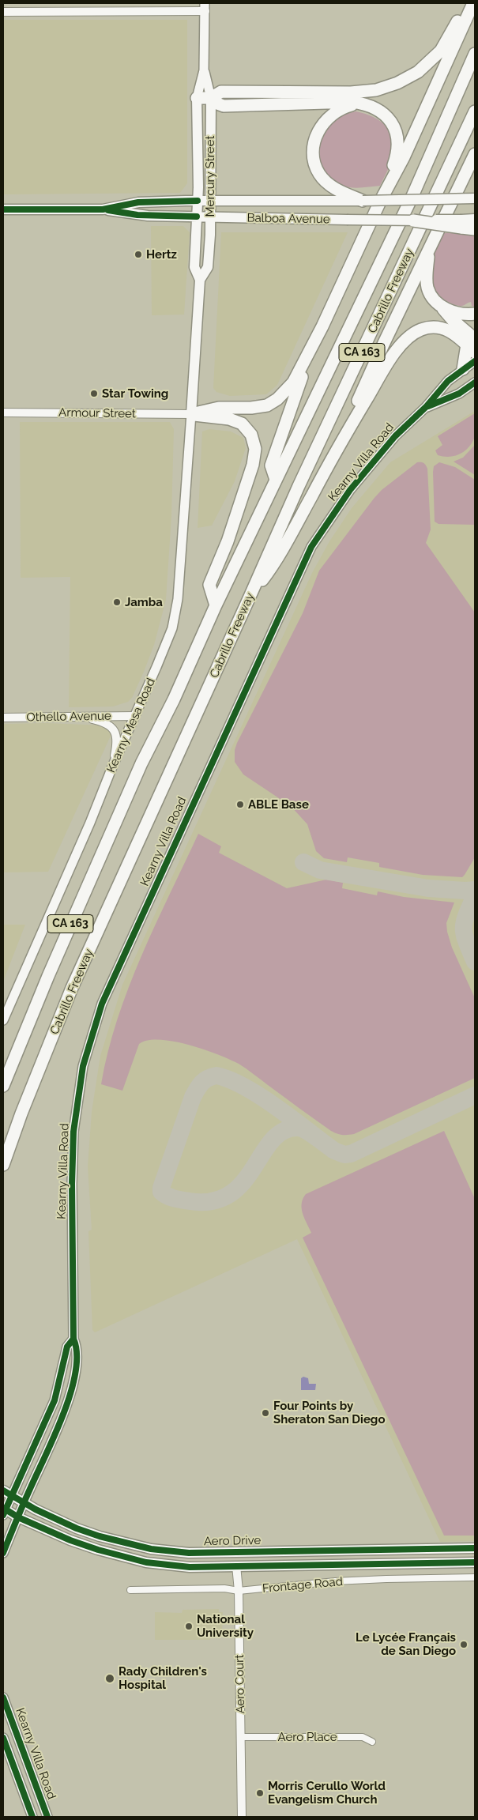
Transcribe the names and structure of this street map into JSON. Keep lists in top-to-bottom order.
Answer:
{
  "streets": {
    "highway": ["Cabrillo Freeway", "CA 163"],
    "main road": [
      "Mercury Street",
      "Balboa Avenue",
      "Kearny Villa Road",
      "Kearny Mesa Road",
      "Aero Drive"
    ],
    "street": [
      "Armour Street",
      "Othello Avenue",
      "Frontage Road",
      "Aero Court",
      "Aero Place"
    ]
  },
  "crossings": [
    ["Mercury Street", "Balboa Avenue"],
    ["Mercury Street", "Armour Street"],
    ["Mercury Street", "Kearny Mesa Road"],
    ["Armour Street", "Kearny Mesa Road"],
    ["Kearny Villa Road", "Aero Drive"],
    ["Othello Avenue", "Kearny Mesa Road"],
    ["Aero Drive", "Aero Court"],
    ["Frontage Road", "Aero Court"],
    ["Aero Court", "Aero Place"]
  ],
  "places": [
    "Hertz",
    "Star Towing",
    "Jamba",
    "ABLE Base",
    "Four Points by Sheraton San Diego",
    "National University",
    "Le Lycée Français de San Diego",
    "Rady Children's Hospital",
    "Morris Cerullo World Evangelism Church"
  ]
}
